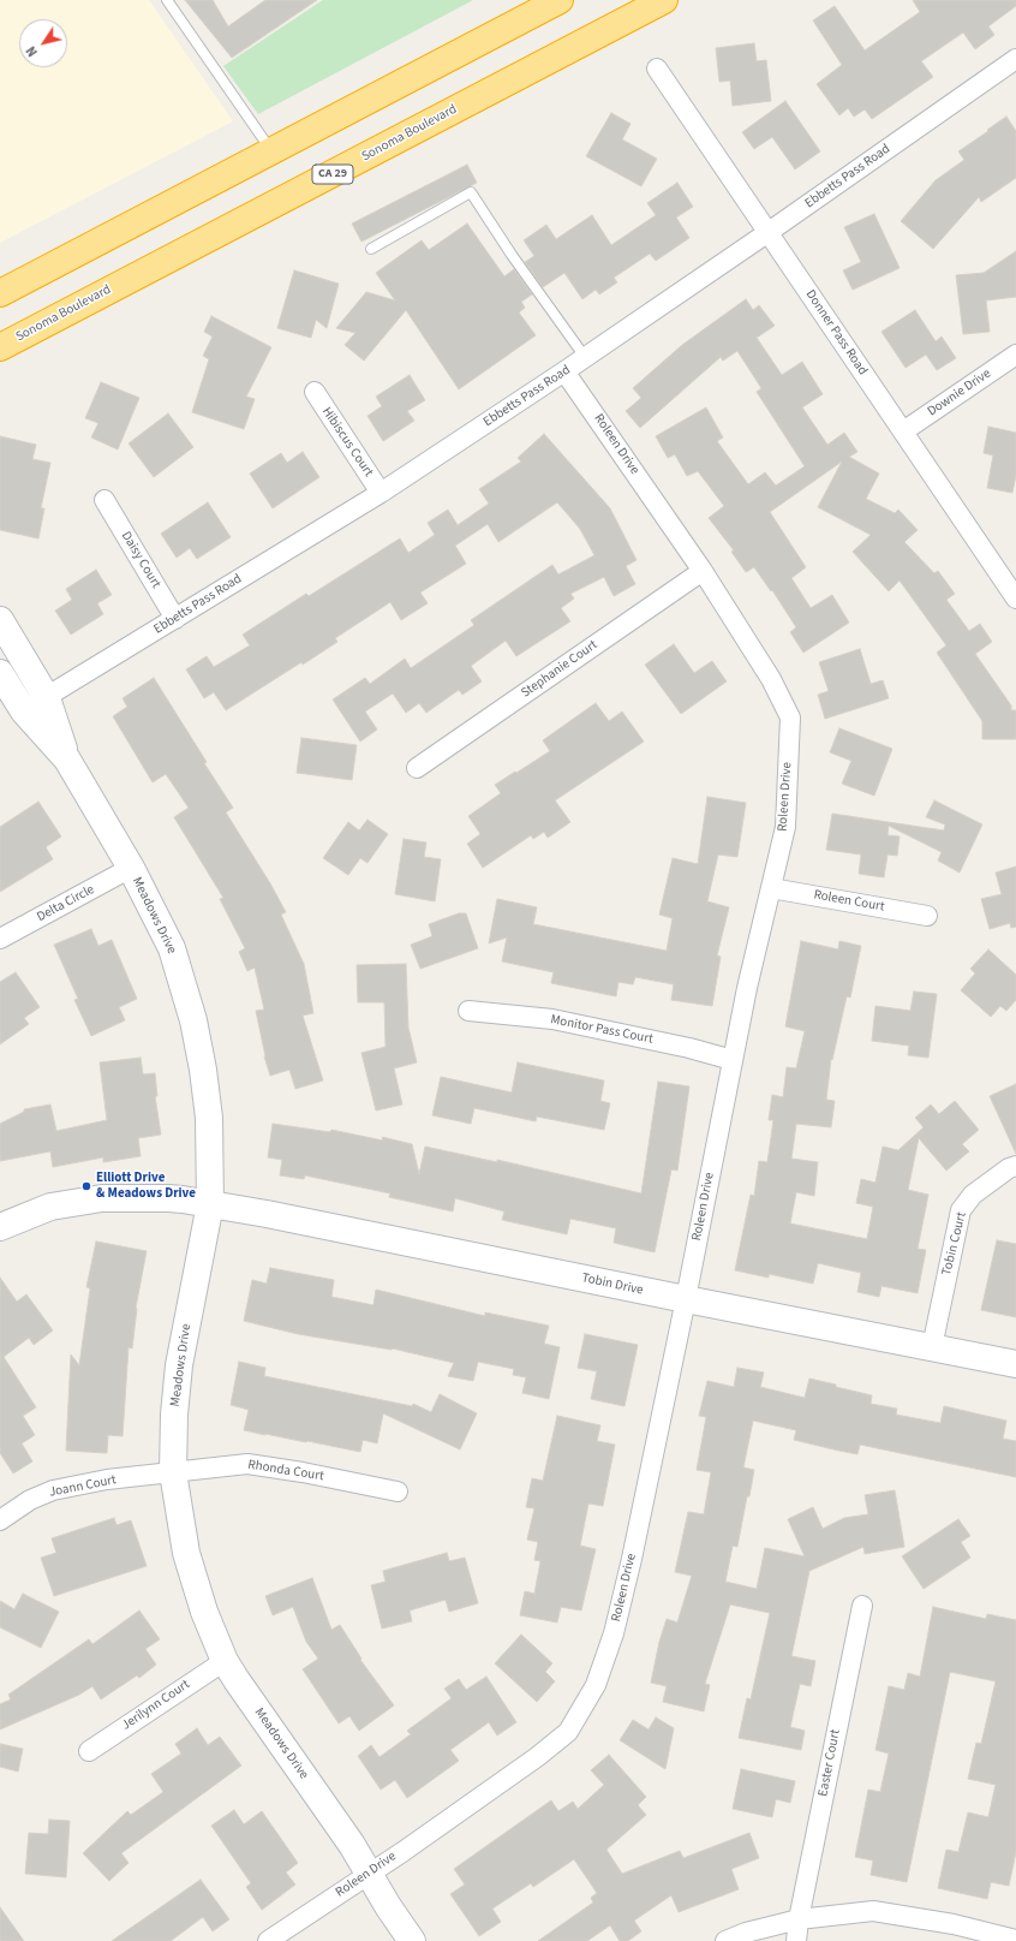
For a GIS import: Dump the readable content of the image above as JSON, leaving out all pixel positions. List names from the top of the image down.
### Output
{
  "streets": {
    "highway": ["Sonoma Boulevard", "CA 29"],
    "street": [
      "Ebbetts Pass Road",
      "Donner Pass Road",
      "Downie Drive",
      "Hibiscus Court",
      "Roleen Drive",
      "Daisy Court",
      "Stephanie Court",
      "Roleen Court",
      "Delta Circle",
      "Meadows Drive",
      "Monitor Pass Court",
      "Tobin Court",
      "Tobin Drive",
      "Rhonda Court",
      "Joann Court",
      "Jerilynn Court",
      "Easter Court"
    ]
  },
  "crossings": [
    ["Ebbetts Pass Road", "Donner Pass Road"],
    ["Ebbetts Pass Road", "Hibiscus Court"],
    ["Ebbetts Pass Road", "Roleen Drive"],
    ["Ebbetts Pass Road", "Daisy Court"],
    ["Ebbetts Pass Road", "Meadows Drive"],
    ["Donner Pass Road", "Downie Drive"],
    ["Roleen Drive", "Stephanie Court"],
    ["Roleen Drive", "Roleen Court"],
    ["Roleen Drive", "Meadows Drive"],
    ["Roleen Drive", "Monitor Pass Court"],
    ["Roleen Drive", "Tobin Drive"],
    ["Delta Circle", "Meadows Drive"],
    ["Meadows Drive", "Tobin Drive"],
    ["Meadows Drive", "Rhonda Court"],
    ["Meadows Drive", "Joann Court"],
    ["Meadows Drive", "Jerilynn Court"],
    ["Tobin Court", "Tobin Drive"],
    ["Rhonda Court", "Joann Court"]
  ],
  "places": ["Elliott Drive & Meadows Drive"],
  "north": "bottom left"
}
